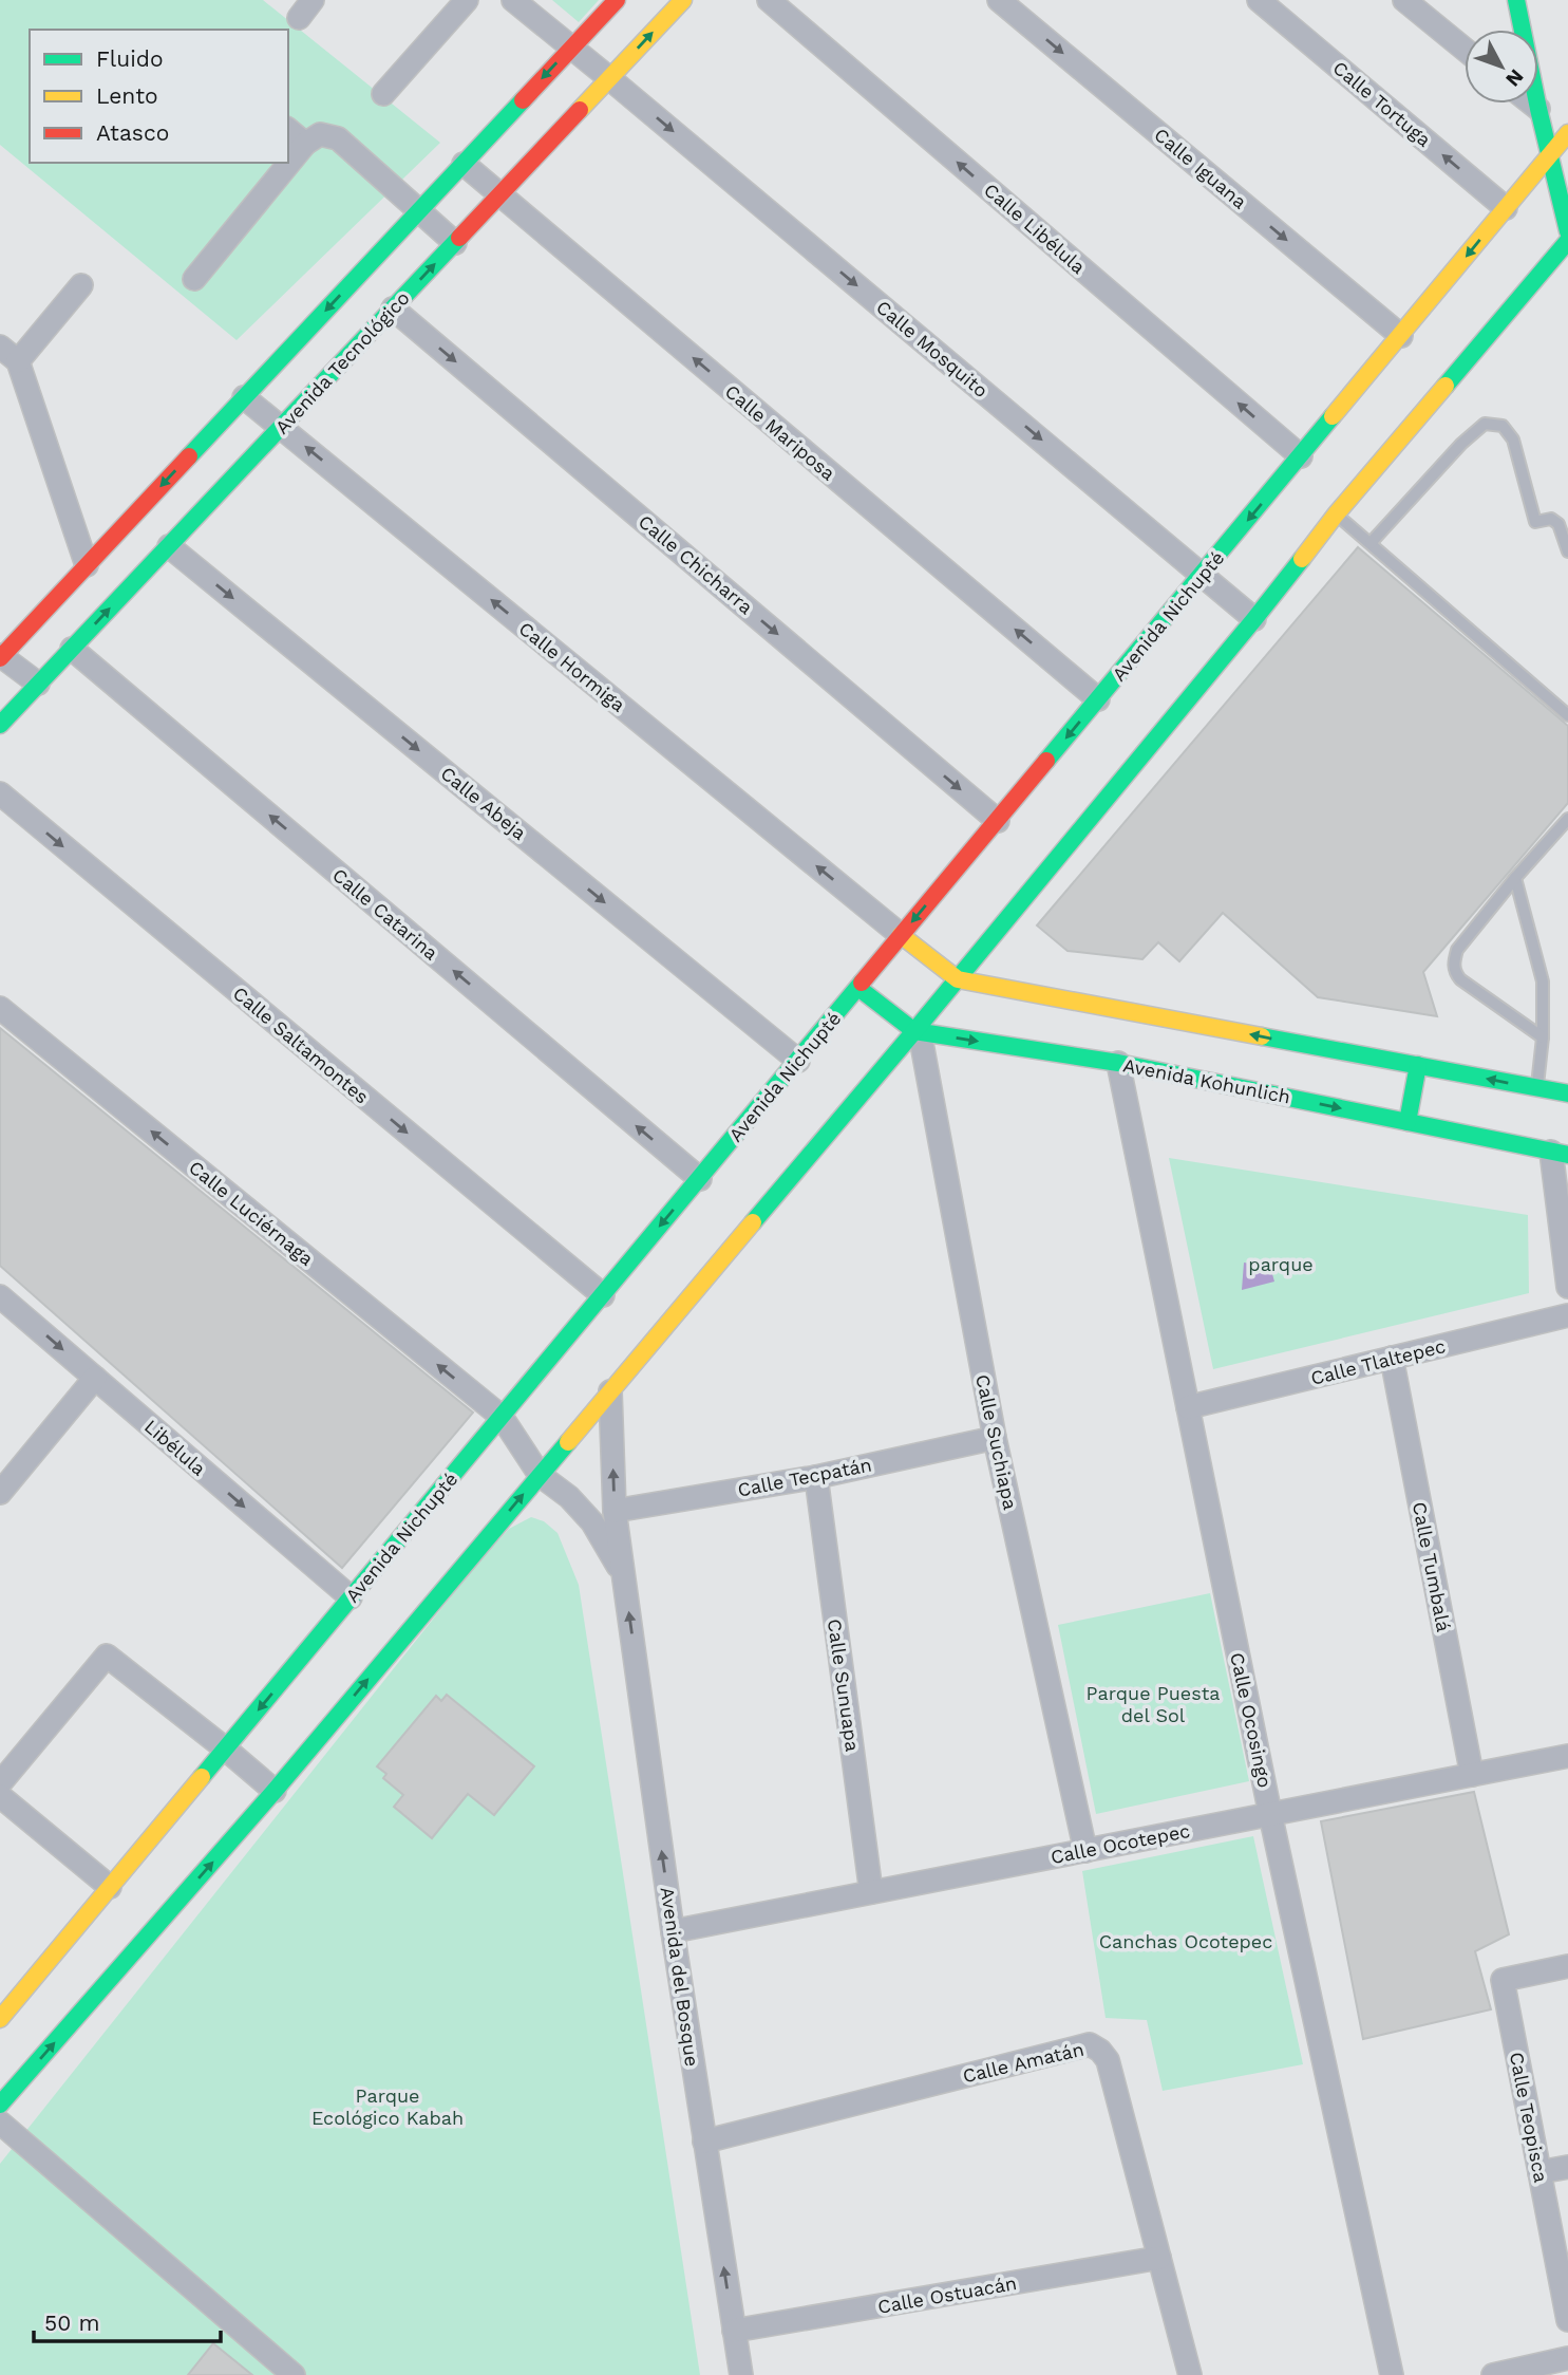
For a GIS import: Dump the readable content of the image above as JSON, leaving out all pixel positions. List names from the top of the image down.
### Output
{
  "streets": {
    "main road": ["Avenida Tecnológico", "Avenida Nichupté", "Avenida Kohunlich"],
    "street": [
      "Calle Tortuga",
      "Calle Iguana",
      "Calle Libélula",
      "Calle Mosquito",
      "Calle Mariposa",
      "Calle Chicharra",
      "Calle Hormiga",
      "Calle Abeja",
      "Calle Catarina",
      "Calle Saltamontes",
      "Calle Luciérnaga",
      "Calle Tlaltepec",
      "Calle Suchiapa",
      "Libélula",
      "Calle Tecpatán",
      "Calle Tumbalá",
      "Calle Sunuapa",
      "Calle Ocosingo",
      "Calle Ocotepec",
      "Avenida del Bosque",
      "Calle Amatán",
      "Calle Teopisca",
      "Calle Ostuacán"
    ]
  },
  "crossings": [
    ["Calle Tortuga", "Avenida Nichupté"],
    ["Calle Iguana", "Avenida Nichupté"],
    ["Calle Libélula", "Avenida Nichupté"],
    ["Calle Mosquito", "Avenida Tecnológico"],
    ["Calle Mosquito", "Avenida Nichupté"],
    ["Avenida Tecnológico", "Calle Mariposa"],
    ["Avenida Tecnológico", "Calle Chicharra"],
    ["Avenida Tecnológico", "Calle Hormiga"],
    ["Avenida Tecnológico", "Calle Abeja"],
    ["Avenida Tecnológico", "Calle Catarina"],
    ["Calle Mariposa", "Avenida Nichupté"],
    ["Calle Chicharra", "Avenida Nichupté"],
    ["Avenida Nichupté", "Calle Hormiga"],
    ["Avenida Nichupté", "Calle Abeja"],
    ["Avenida Nichupté", "Calle Catarina"],
    ["Avenida Nichupté", "Calle Saltamontes"],
    ["Avenida Nichupté", "Avenida Kohunlich"],
    ["Avenida Nichupté", "Calle Luciérnaga"],
    ["Avenida Nichupté", "Libélula"],
    ["Avenida Nichupté", "Avenida del Bosque"],
    ["Avenida Kohunlich", "Calle Suchiapa"],
    ["Avenida Kohunlich", "Calle Ocosingo"],
    ["Calle Luciérnaga", "Avenida del Bosque"],
    ["Calle Tlaltepec", "Calle Tumbalá"],
    ["Calle Tlaltepec", "Calle Ocosingo"],
    ["Calle Suchiapa", "Calle Tecpatán"],
    ["Calle Suchiapa", "Calle Ocotepec"],
    ["Calle Tecpatán", "Calle Sunuapa"],
    ["Calle Tecpatán", "Avenida del Bosque"],
    ["Calle Tumbalá", "Calle Ocotepec"],
    ["Calle Sunuapa", "Calle Ocotepec"],
    ["Calle Ocosingo", "Calle Ocotepec"],
    ["Calle Ocotepec", "Avenida del Bosque"],
    ["Avenida del Bosque", "Calle Amatán"],
    ["Avenida del Bosque", "Calle Ostuacán"],
    ["Calle Amatán", "Calle Ostuacán"]
  ],
  "one_way": [
    "Calle Tortuga",
    "Calle Iguana",
    "Calle Libélula",
    "Calle Mosquito",
    "Calle Mariposa",
    "Calle Chicharra",
    "Calle Hormiga",
    "Calle Abeja",
    "Calle Catarina",
    "Calle Saltamontes",
    "Calle Luciérnaga",
    "Libélula",
    "Avenida del Bosque"
  ],
  "parks": [
    "parque",
    "Parque Puesta del Sol",
    "Canchas Ocotepec",
    "Parque Ecológico Kabah"
  ],
  "legend": ["Fluido", "Lento", "Atasco"],
  "scale_bar": "50 m",
  "north": "bottom right"
}
